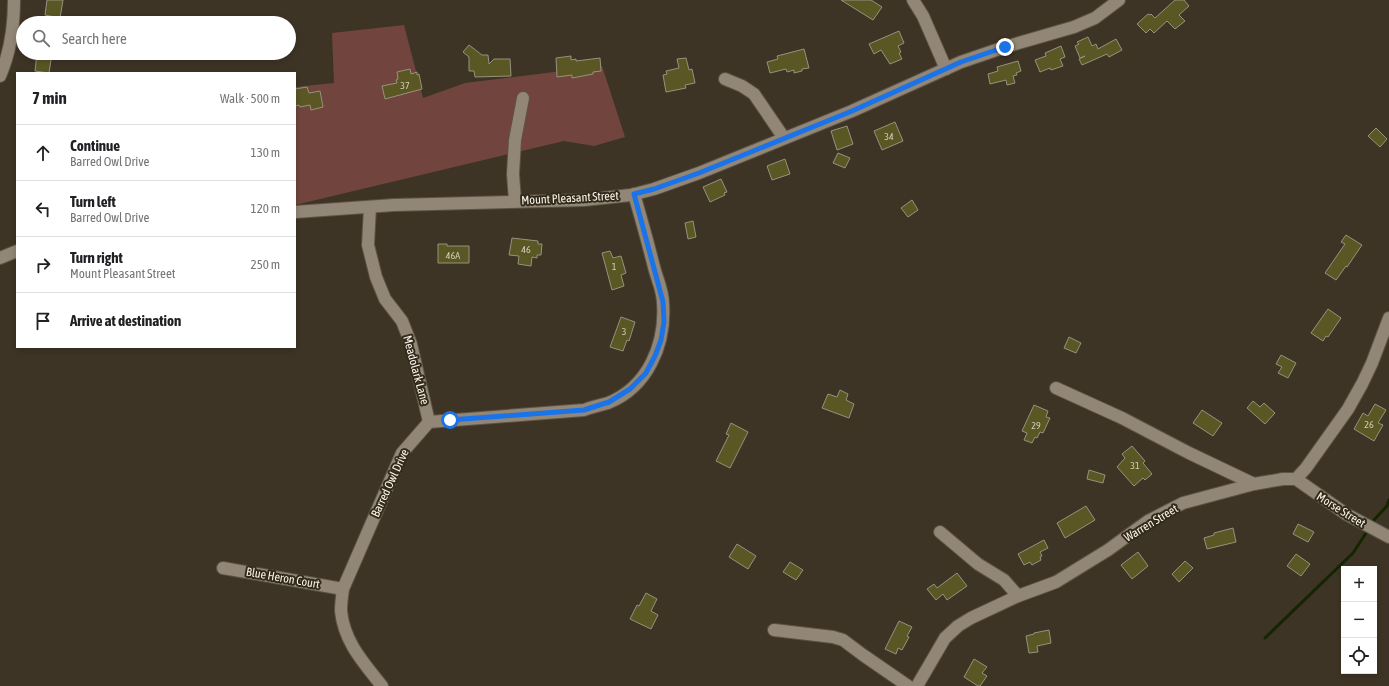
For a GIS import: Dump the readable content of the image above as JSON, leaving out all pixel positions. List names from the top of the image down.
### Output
{
  "streets": {
    "street": [
      "Mount Pleasant Street",
      "Meadolark Lane",
      "Barred Owl Drive",
      "Morse Street",
      "Warren Street",
      "Blue Heron Court"
    ]
  },
  "crossings": [
    ["Mount Pleasant Street", "Meadolark Lane"],
    ["Meadolark Lane", "Barred Owl Drive"],
    ["Barred Owl Drive", "Blue Heron Court"],
    ["Morse Street", "Warren Street"]
  ],
  "house_numbers": [
    "37",
    "34",
    "46",
    "46A",
    "1",
    "3",
    "26",
    "29",
    "31"
  ],
  "page": {
    "search": "Search here",
    "heading": ["7 min", "Walk · 500 m"],
    "list": [
      ["Continue", "Barred Owl Drive", "130 m"],
      ["Turn left", "Barred Owl Drive", "120 m"],
      ["Turn right", "Mount Pleasant Street", "250 m"],
      "Arrive at destination"
    ],
    "map_buttons": ["+", "−"]
  }
}
